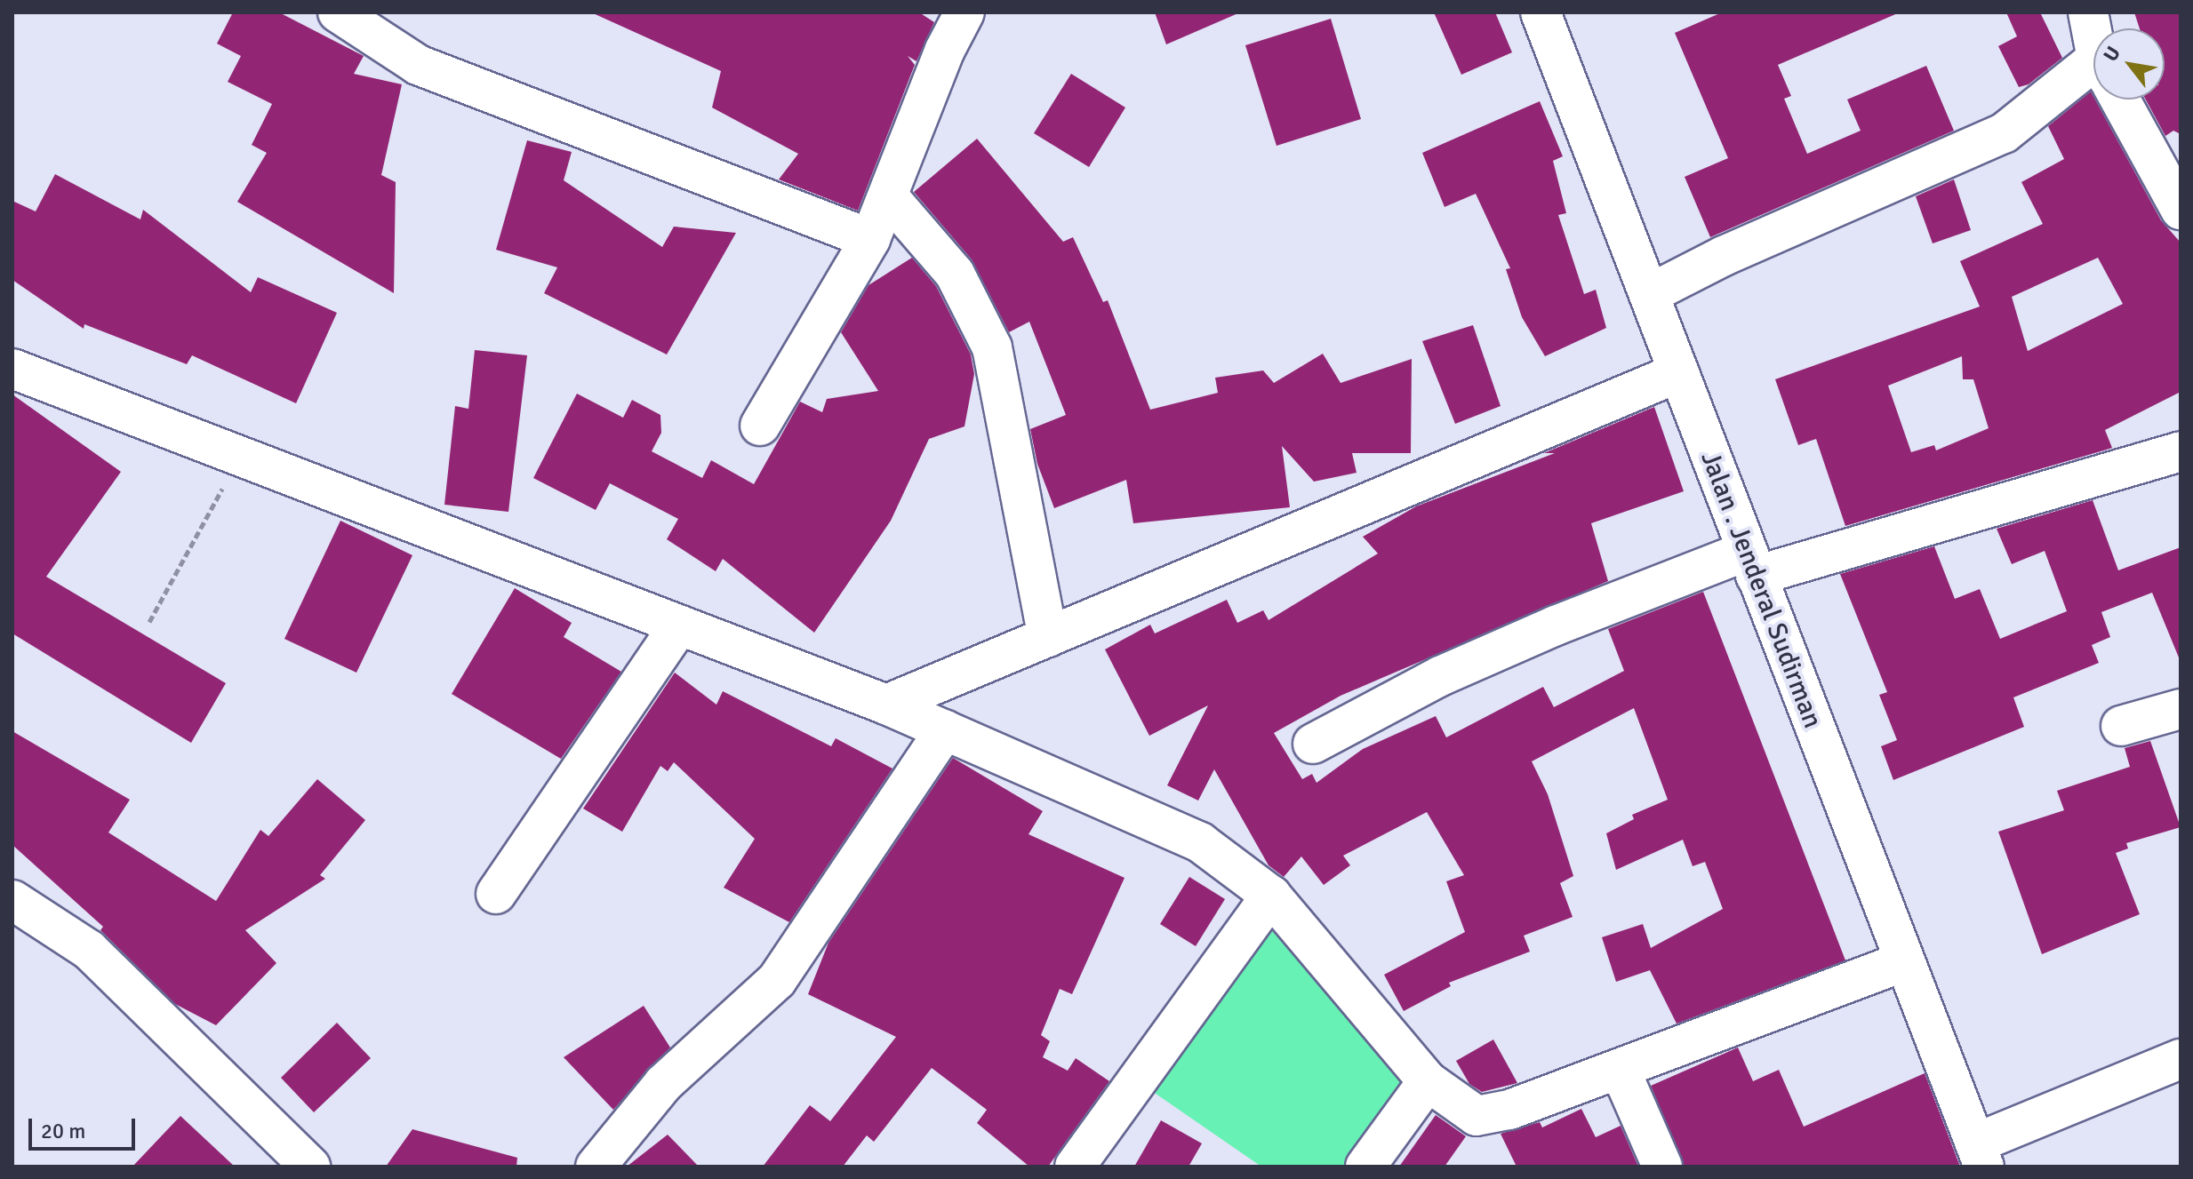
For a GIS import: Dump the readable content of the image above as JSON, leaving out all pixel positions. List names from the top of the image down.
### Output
{
  "streets": {
    "street": ["Jalan . Jenderal Sudirman"]
  },
  "scale_bar": "20 m",
  "north": "top left"
}
